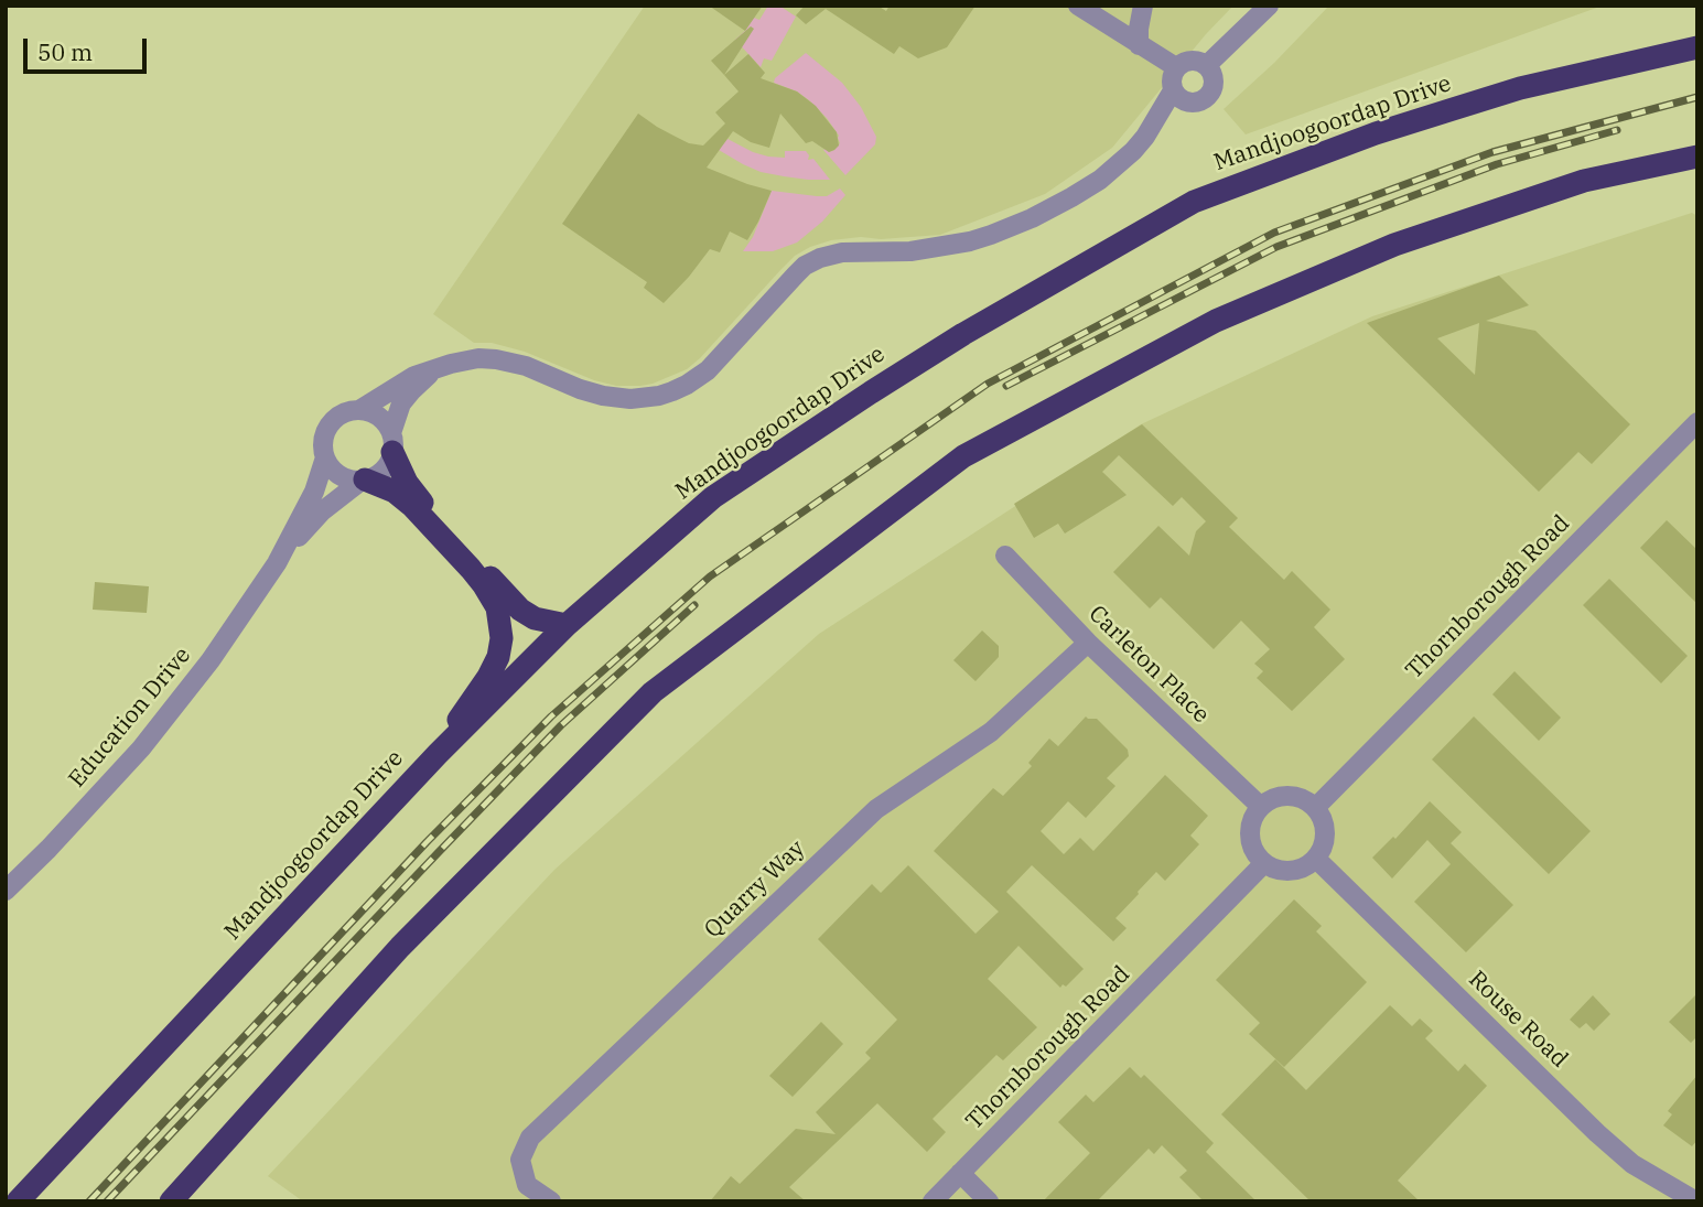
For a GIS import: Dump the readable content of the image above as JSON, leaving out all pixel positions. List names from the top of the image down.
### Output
{
  "streets": {
    "highway": ["Mandjoogoordap Drive"],
    "street": [
      "Thornborough Road",
      "Carleton Place",
      "Education Drive",
      "Quarry Way",
      "Rouse Road"
    ]
  },
  "crossings": [
    ["Thornborough Road", "Carleton Place"],
    ["Thornborough Road", "Rouse Road"],
    ["Carleton Place", "Quarry Way"],
    ["Carleton Place", "Rouse Road"]
  ],
  "scale_bar": "50 m"
}
